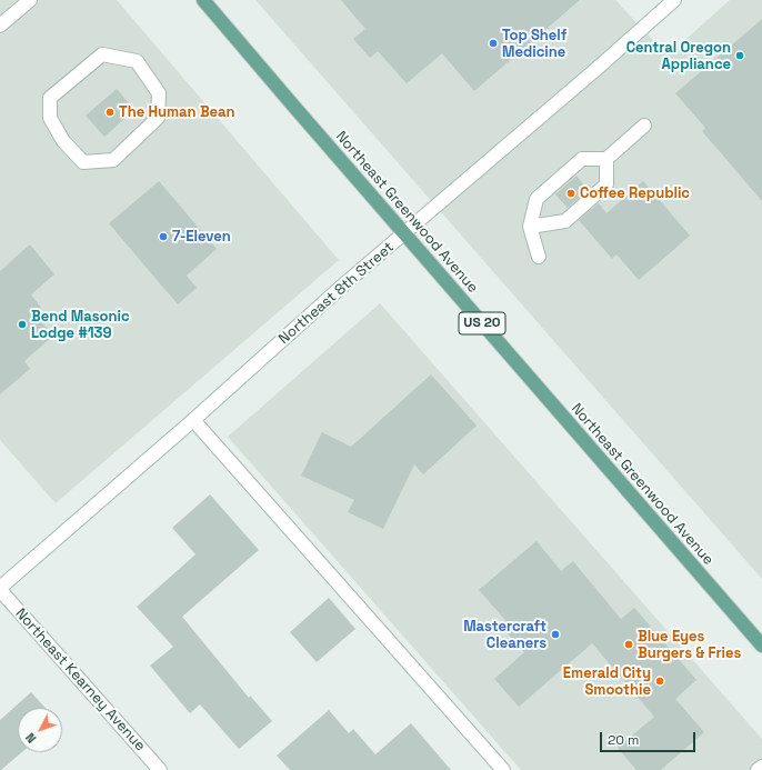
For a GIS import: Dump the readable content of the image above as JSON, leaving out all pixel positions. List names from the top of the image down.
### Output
{
  "streets": {
    "main road": ["Northeast Greenwood Avenue", "US 20"],
    "street": ["Northeast 8th Street", "Northeast Kearney Avenue"]
  },
  "crossings": [
    ["Northeast Greenwood Avenue", "Northeast 8th Street"],
    ["Northeast 8th Street", "Northeast Kearney Avenue"]
  ],
  "places": [
    "Top Shelf Medicine",
    "Central Oregon Appliance",
    "The Human Bean",
    "Coffee Republic",
    "7-Eleven",
    "Bend Masonic Lodge #139",
    "Mastercraft Cleaners",
    "Blue Eyes Burgers & Fries",
    "Emerald City Smoothie"
  ],
  "scale_bar": "20 m",
  "north": "bottom left"
}
